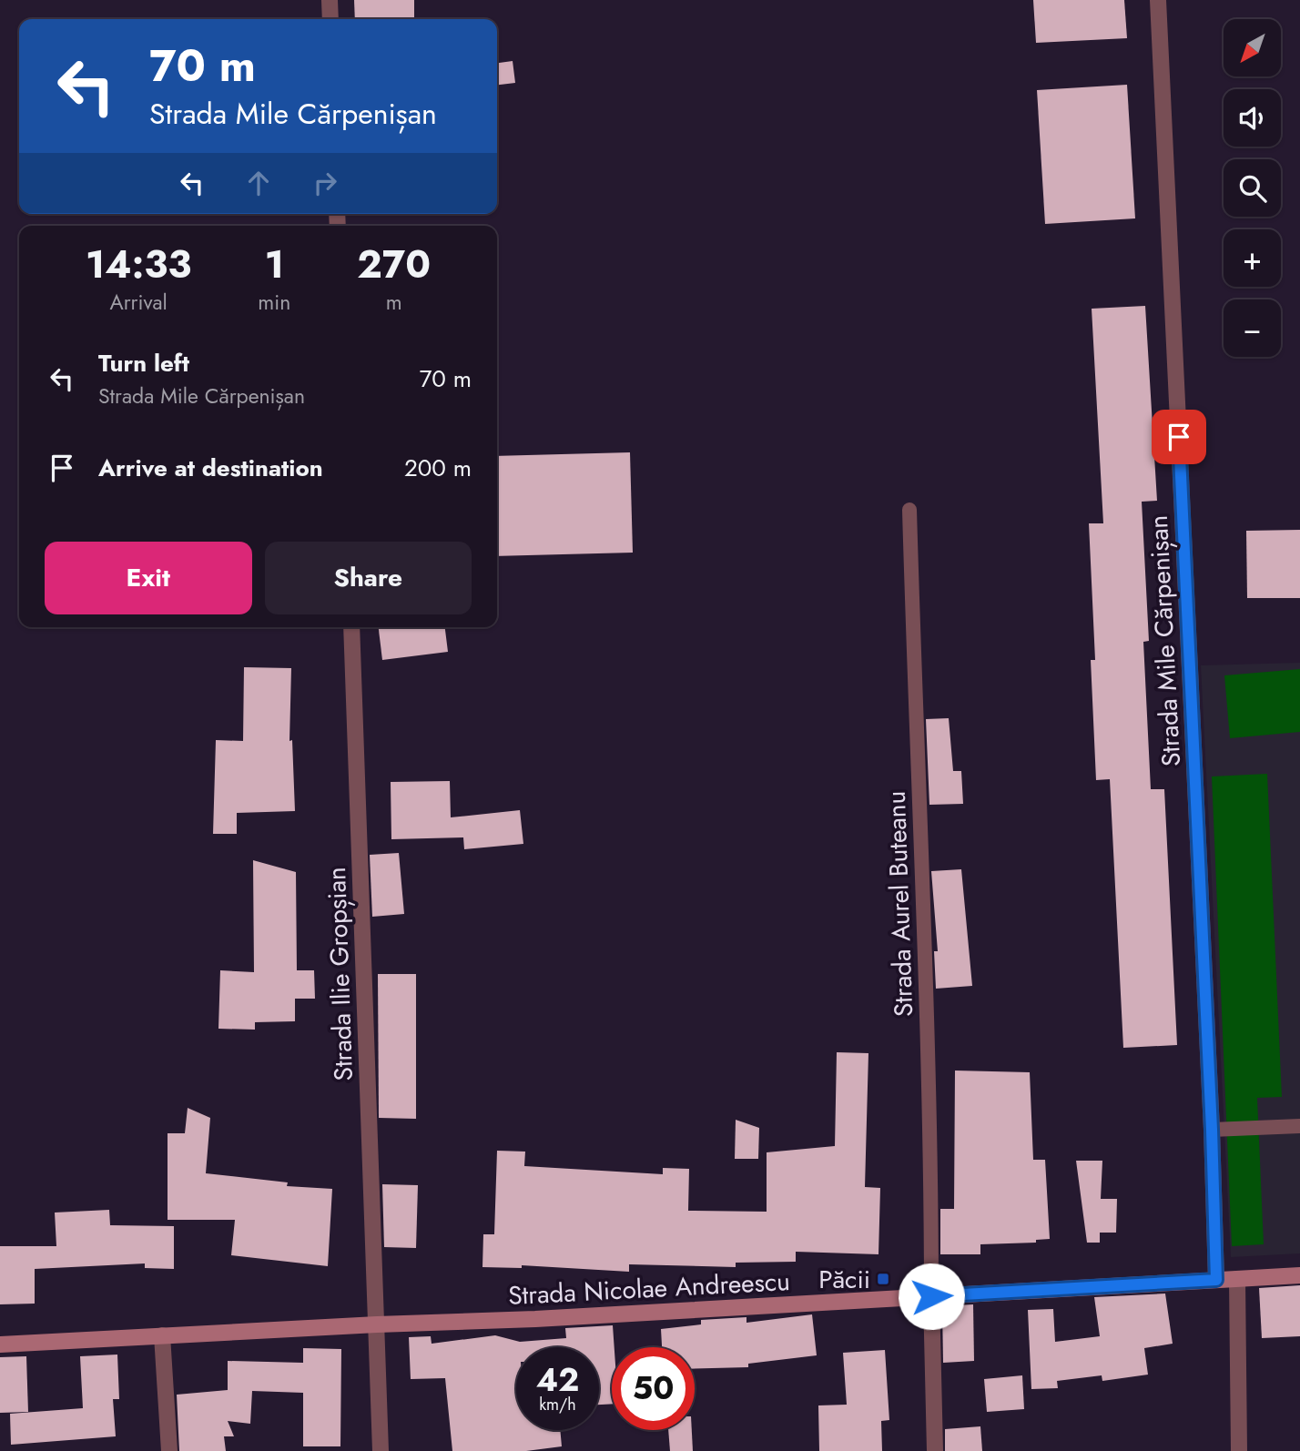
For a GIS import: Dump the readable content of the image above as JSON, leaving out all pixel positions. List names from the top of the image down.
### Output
{
  "streets": {
    "main road": ["Strada Nicolae Andreescu"],
    "street": ["Strada Mile Cărpenișan", "Strada Ilie Gropșian"],
    "lane": ["Strada Aurel Buteanu"]
  },
  "crossings": [
    ["Strada Mile Cărpenișan", "Strada Nicolae Andreescu"],
    ["Strada Aurel Buteanu", "Strada Nicolae Andreescu"],
    ["Strada Ilie Gropșian", "Strada Nicolae Andreescu"]
  ],
  "places": {
    "transit": ["Păcii"]
  },
  "north": "bottom left",
  "page": {
    "map_buttons": ["+", "−"],
    "turn": ["70 m", "Strada Mile Cărpenișan"],
    "eta": [
      "14:33",
      "Arrival",
      "1",
      "min",
      "270",
      "m"
    ],
    "list": [
      {
        "name": "Turn left",
        "note": "Strada Mile Cărpenișan",
        "value": "70 m"
      },
      {
        "name": "Arrive at destination",
        "value": "200 m"
      }
    ],
    "buttons": ["Exit", "Share"],
    "speed": "42 km/h",
    "limit": "50"
  }
}
